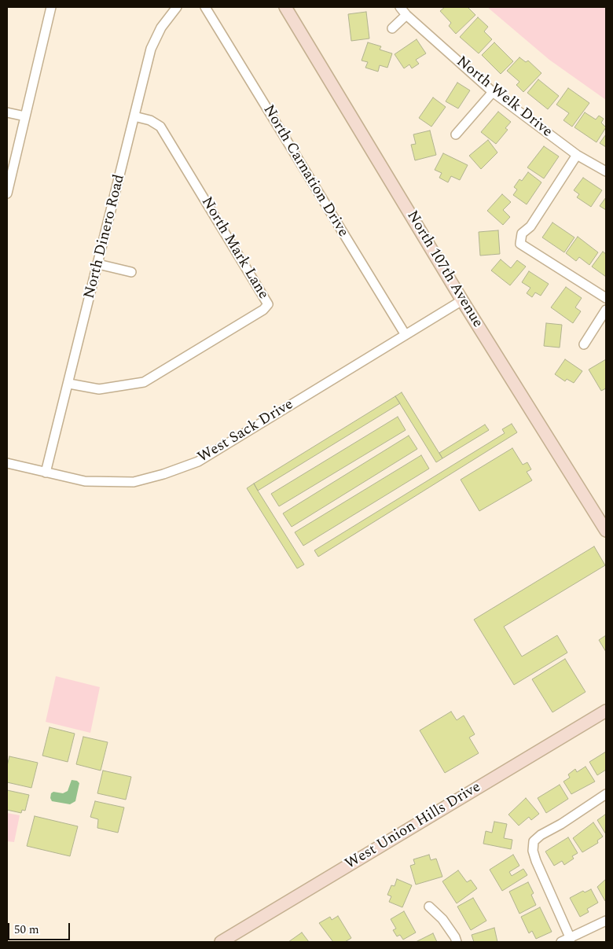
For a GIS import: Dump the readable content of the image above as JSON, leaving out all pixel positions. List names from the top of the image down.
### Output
{
  "streets": {
    "main road": ["North 107th Avenue", "West Union Hills Drive"],
    "street": [
      "North Welk Drive",
      "North Carnation Drive",
      "North Dinero Road",
      "North Mark Lane",
      "West Sack Drive"
    ]
  },
  "crossings": [
    ["North Carnation Drive", "West Sack Drive"],
    ["North Dinero Road", "North Mark Lane"],
    ["North Dinero Road", "West Sack Drive"],
    ["North 107th Avenue", "West Sack Drive"]
  ],
  "scale_bar": "50 m"
}
